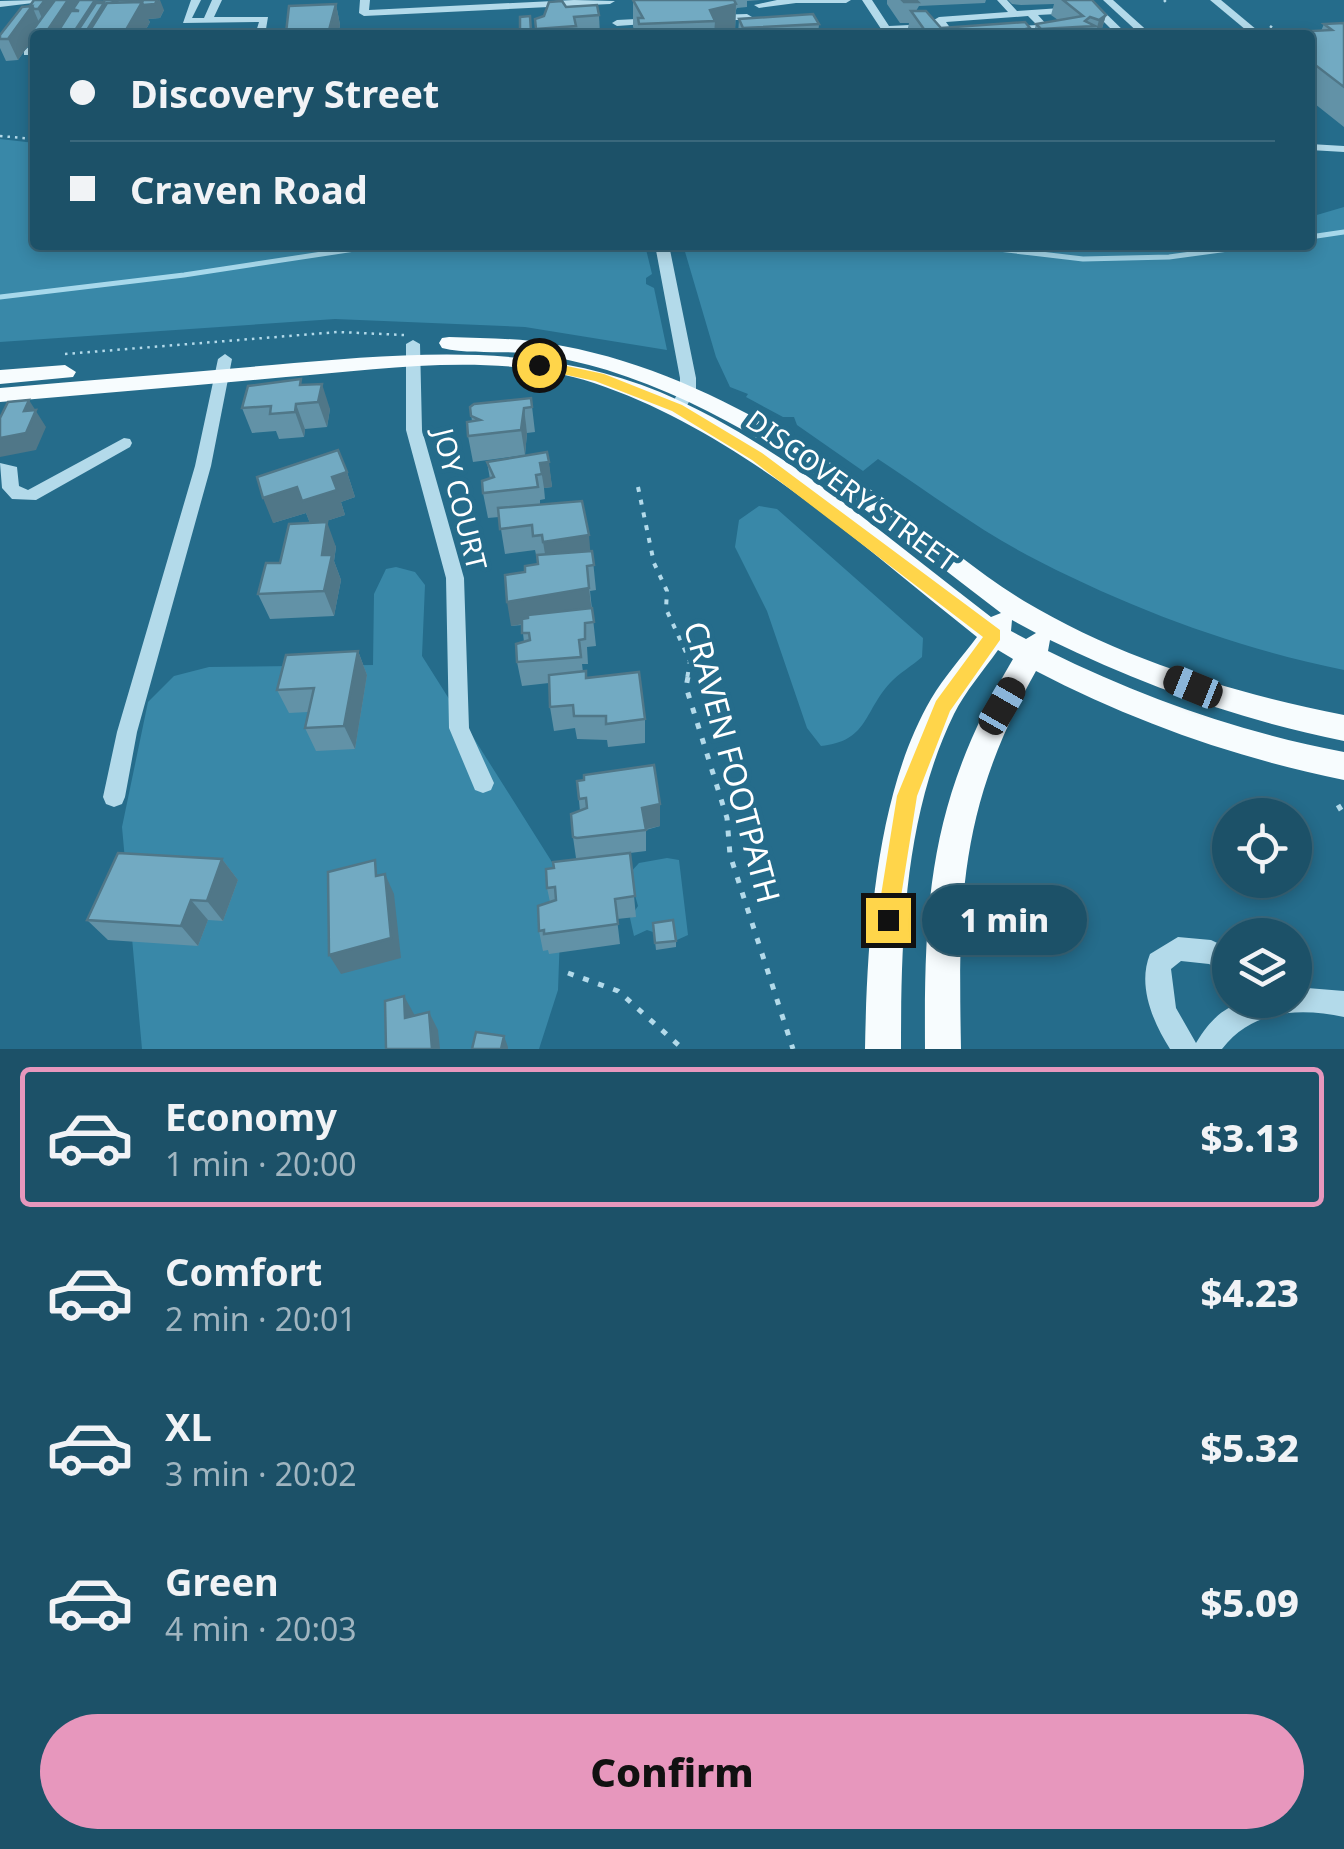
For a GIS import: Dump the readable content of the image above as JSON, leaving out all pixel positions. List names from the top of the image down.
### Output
{
  "streets": {
    "main road": ["DISCOVERY STREET"],
    "street": ["JOY COURT"],
    "path": ["CRAVEN FOOTPATH"]
  },
  "crossings": [
    ["DISCOVERY STREET", "JOY COURT"]
  ],
  "page": {
    "banner": ["Discovery Street", "Craven Road"],
    "bubble": "1 min",
    "list": [
      {
        "name": "Economy",
        "note": "1 min · 20:00",
        "value": "$3.13"
      },
      {
        "name": "Comfort",
        "note": "2 min · 20:01",
        "value": "$4.23"
      },
      {
        "name": "XL",
        "note": "3 min · 20:02",
        "value": "$5.32"
      },
      {
        "name": "Green",
        "note": "4 min · 20:03",
        "value": "$5.09"
      }
    ],
    "buttons": "Confirm"
  }
}
